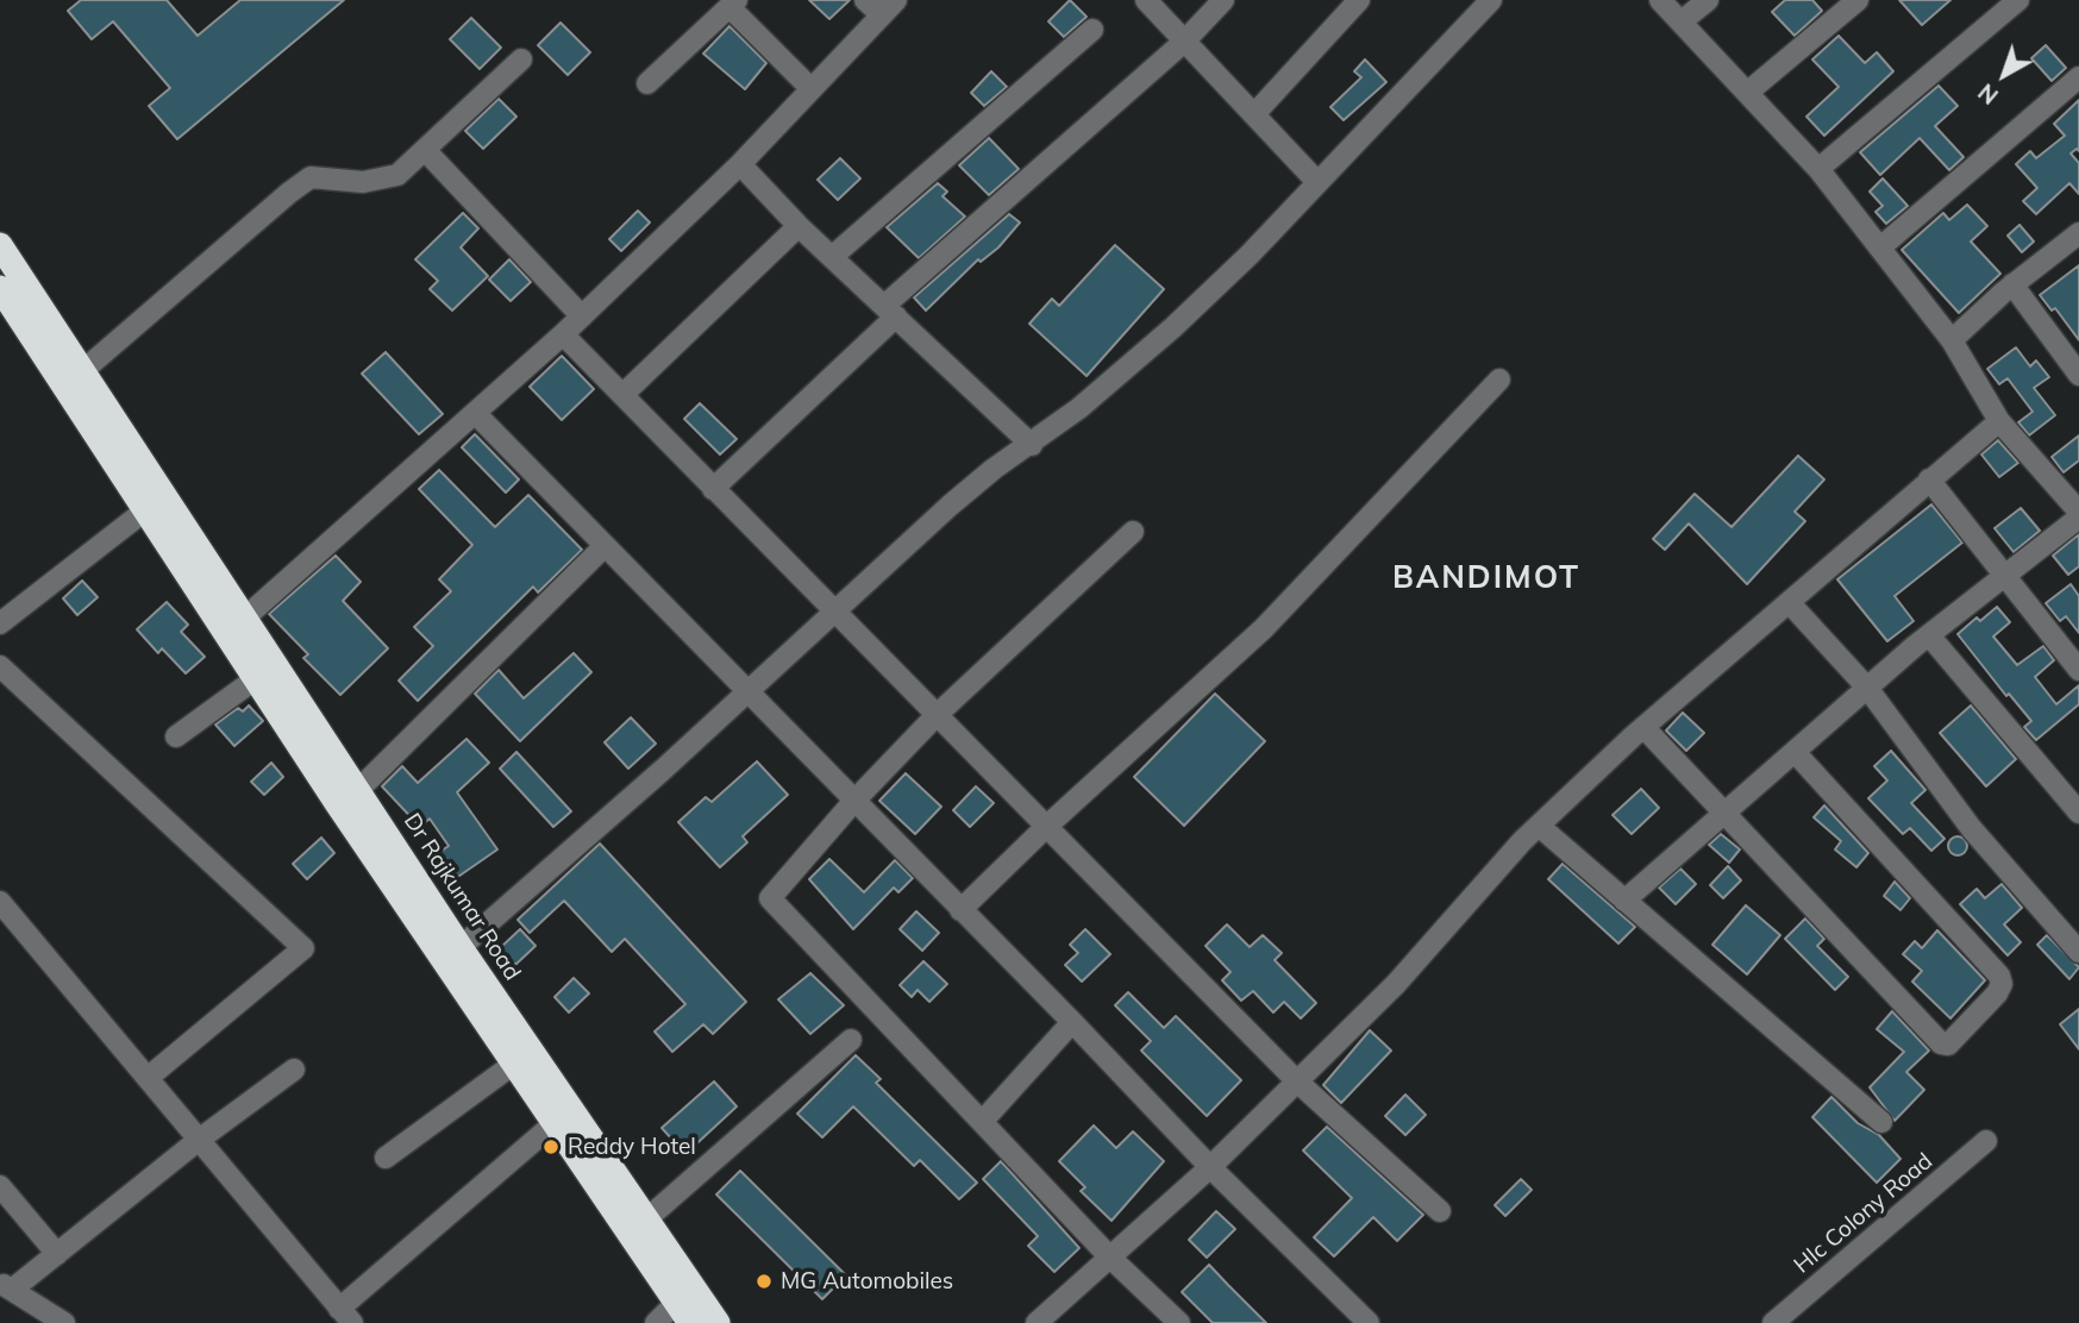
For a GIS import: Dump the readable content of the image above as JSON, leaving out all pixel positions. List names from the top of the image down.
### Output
{
  "streets": {
    "highway": ["Dr Rajkumar Road"],
    "street": ["Hlc Colony Road"]
  },
  "districts": ["BANDIMOT"],
  "places": ["Reddy Hotel", "MG Automobiles"],
  "north": "bottom left"
}
